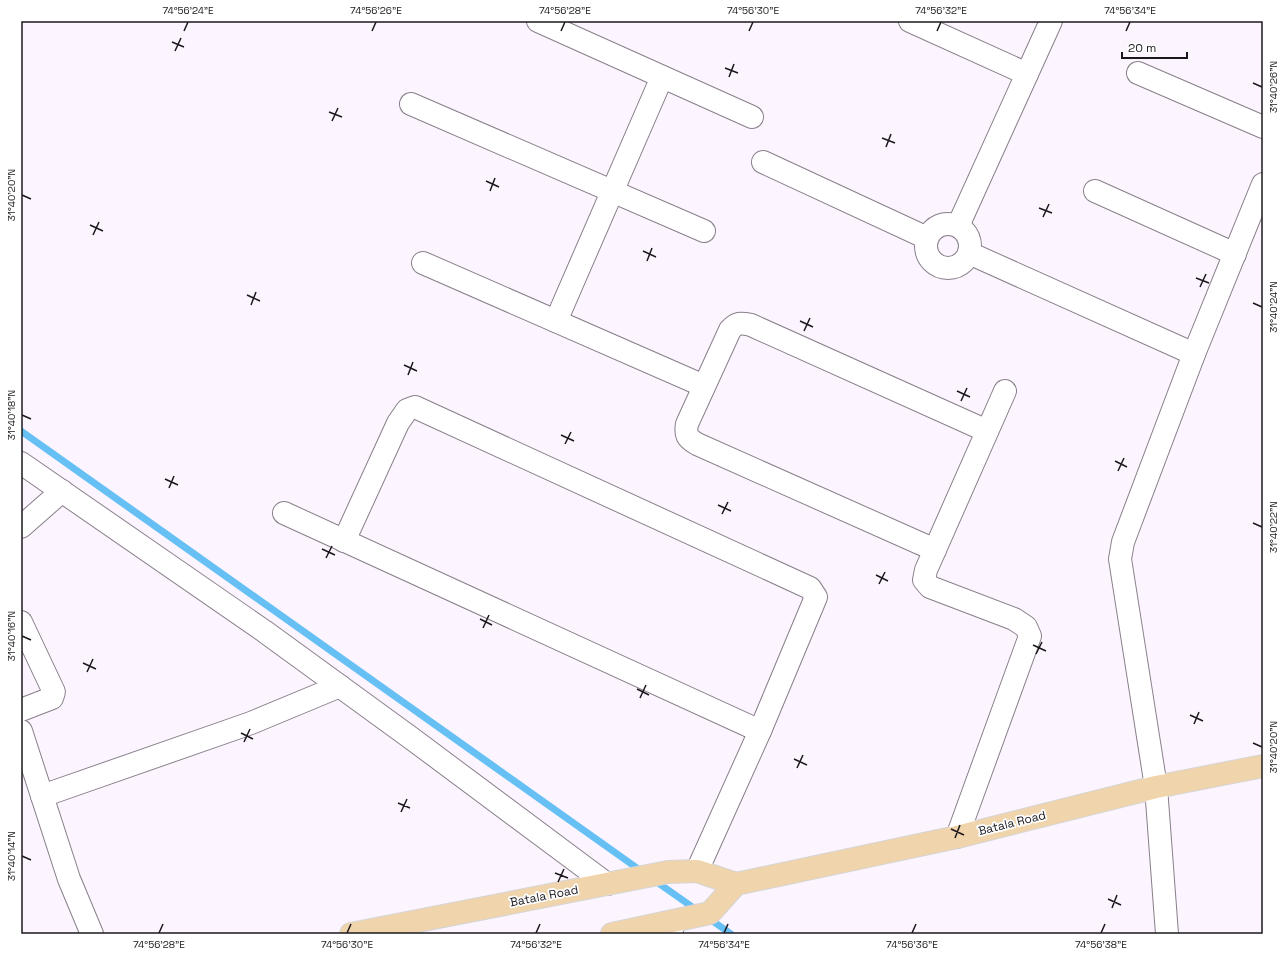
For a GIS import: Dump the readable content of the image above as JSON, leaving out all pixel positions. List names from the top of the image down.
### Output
{
  "streets": {
    "main road": ["Batala Road"]
  },
  "scale_bar": "20 m",
  "coordinates": [
    "74°56'24\"E",
    "74°56'26\"E",
    "74°56'28\"E",
    "74°56'30\"E",
    "74°56'32\"E",
    "74°56'34\"E",
    "31°40'26\"N",
    "31°40'20\"N",
    "31°40'24\"N",
    "31°40'18\"N",
    "31°40'22\"N",
    "31°40'16\"N",
    "31°40'14\"N",
    "74°56'36\"E",
    "74°56'38\"E"
  ]
}
